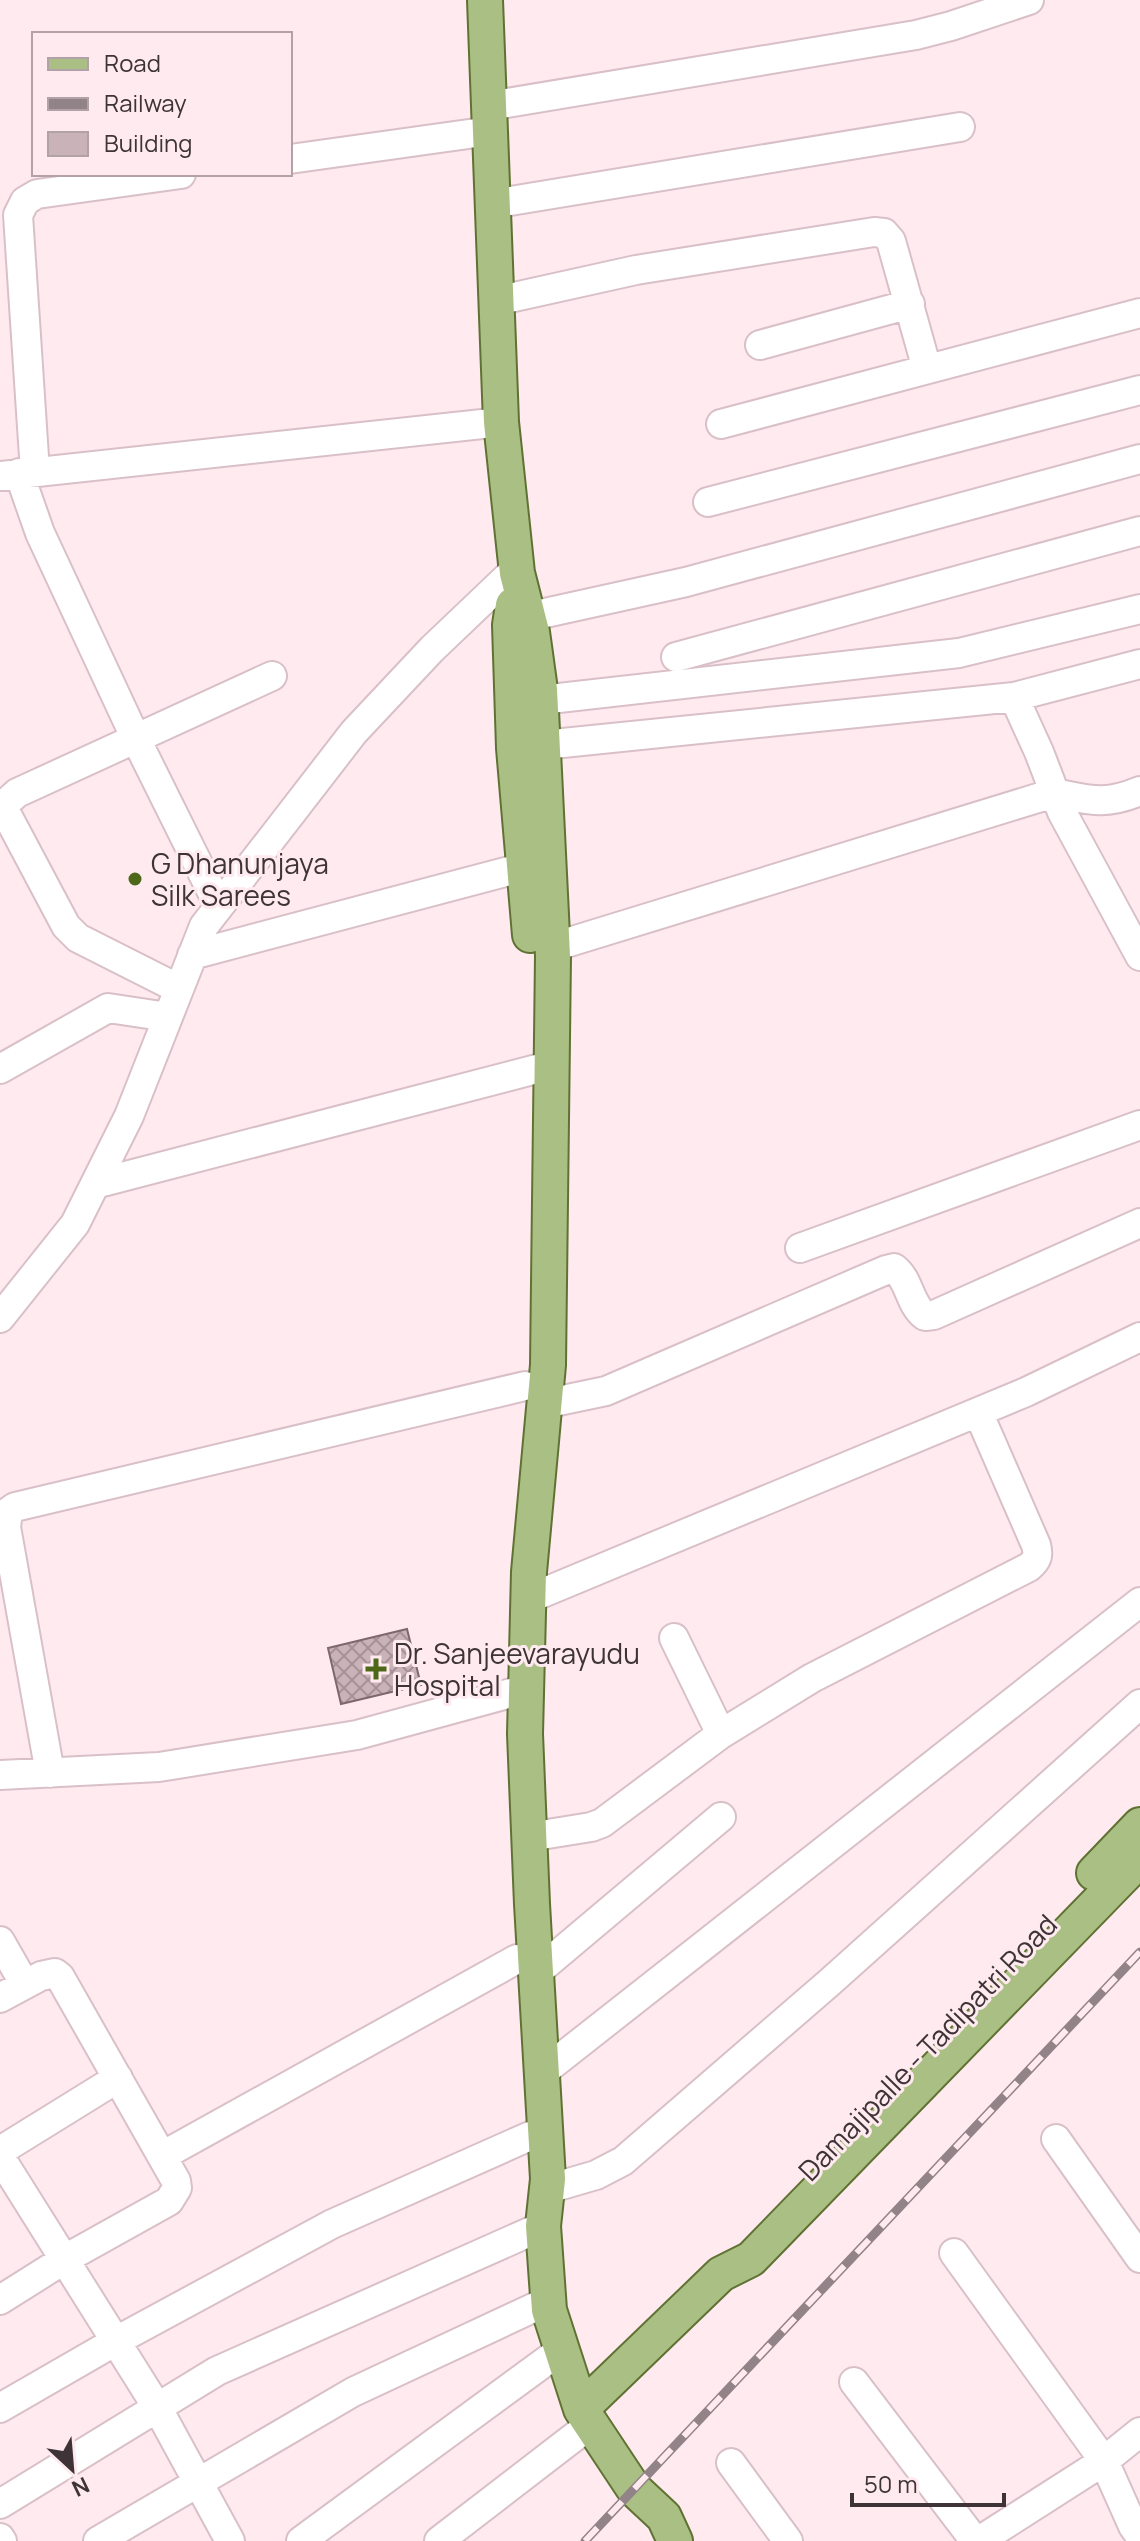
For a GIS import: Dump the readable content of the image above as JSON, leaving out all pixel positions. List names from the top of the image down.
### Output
{
  "streets": {
    "main road": ["Damajipalle - Tadipatri Road"]
  },
  "places": {
    "other": ["G Dhanunjaya Silk Sarees"],
    "health": ["Dr. Sanjeevarayudu Hospital"]
  },
  "legend": ["Road", "Railway", "Building"],
  "scale_bar": "50 m",
  "north": "bottom right"
}
